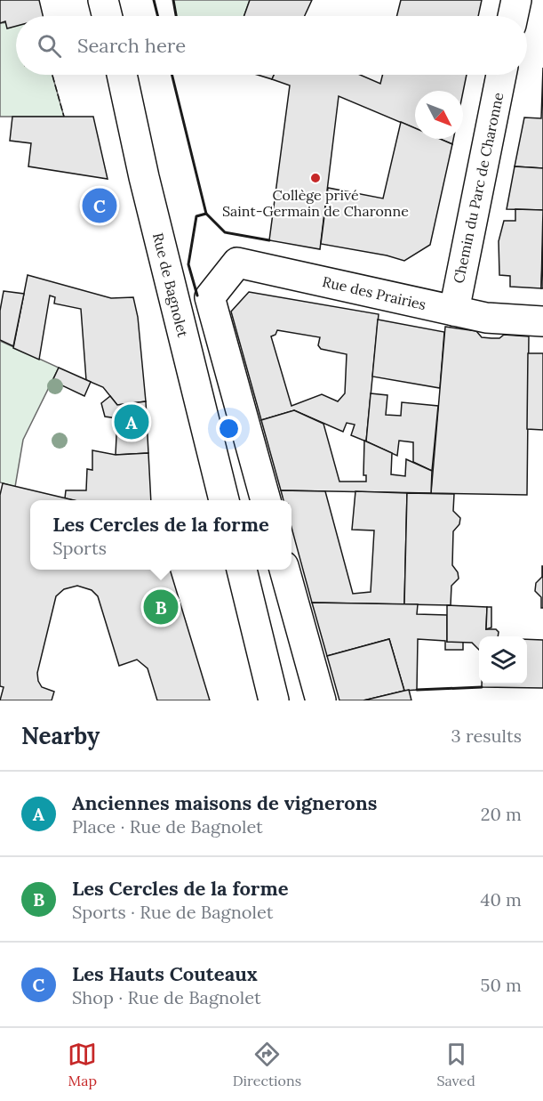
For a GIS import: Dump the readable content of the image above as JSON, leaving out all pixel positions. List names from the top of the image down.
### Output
{
  "streets": {
    "street": ["Chemin du Parc de Charonne", "Rue de Bagnolet", "Rue des Prairies"]
  },
  "crossings": [
    ["Chemin du Parc de Charonne", "Rue des Prairies"]
  ],
  "places": ["Collège privé Saint-Germain de Charonne"],
  "north": "bottom right",
  "page": {
    "search": "Search here",
    "pins": ["C", "A", "B"],
    "popup": ["Les Cercles de la forme", "Sports"],
    "heading": ["Nearby", "3 results"],
    "list": [
      {
        "mark": "A",
        "name": "Anciennes maisons de vignerons",
        "note": "Place · Rue de Bagnolet",
        "value": "20 m"
      },
      {
        "mark": "B",
        "name": "Les Cercles de la forme",
        "note": "Sports · Rue de Bagnolet",
        "value": "40 m"
      },
      {
        "mark": "C",
        "name": "Les Hauts Couteaux",
        "note": "Shop · Rue de Bagnolet",
        "value": "50 m"
      }
    ],
    "nav": ["Map", "Directions", "Saved"]
  }
}
